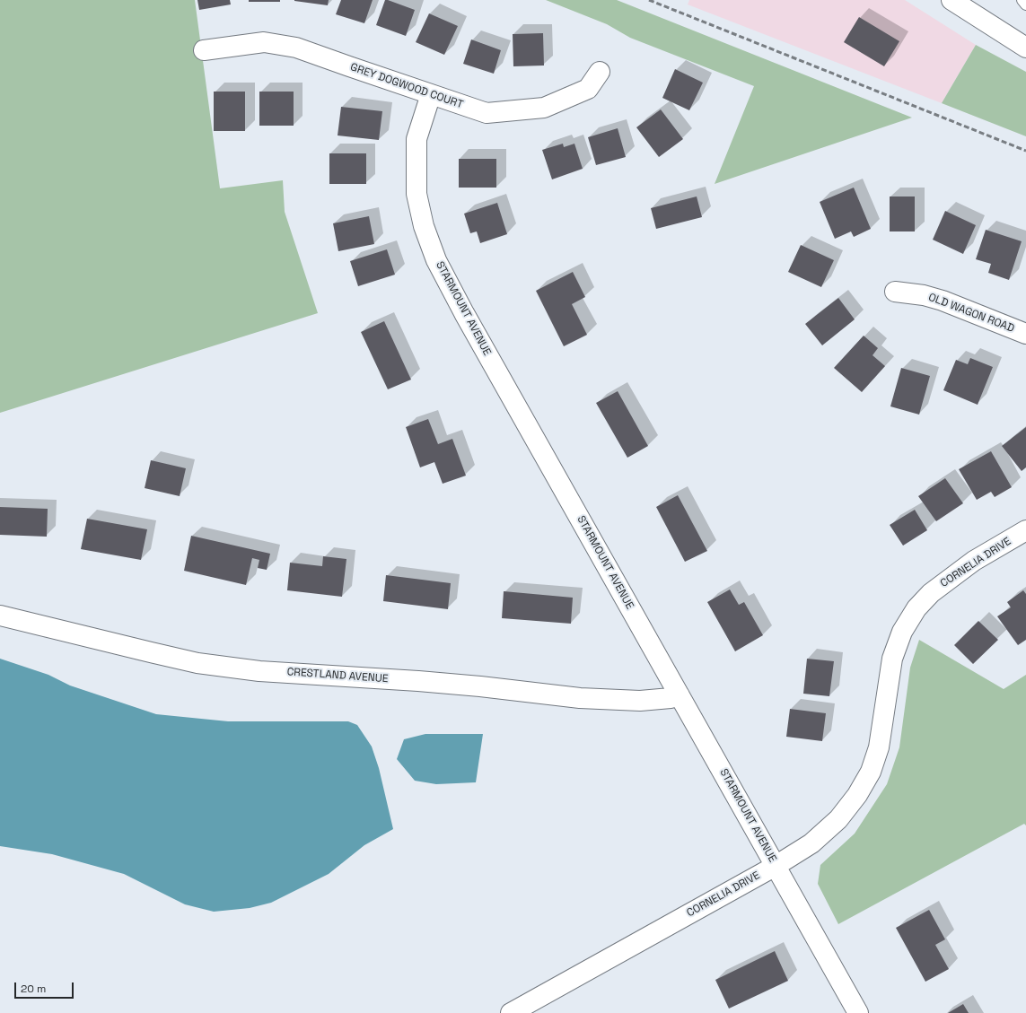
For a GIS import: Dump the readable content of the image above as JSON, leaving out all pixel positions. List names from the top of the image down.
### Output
{
  "streets": {
    "street": [
      "GREY DOGWOOD COURT",
      "STARMOUNT AVENUE",
      "OLD WAGON ROAD",
      "CORNELIA DRIVE",
      "CRESTLAND AVENUE"
    ]
  },
  "crossings": [
    ["GREY DOGWOOD COURT", "STARMOUNT AVENUE"],
    ["STARMOUNT AVENUE", "CORNELIA DRIVE"],
    ["STARMOUNT AVENUE", "CRESTLAND AVENUE"]
  ],
  "scale_bar": "20 m"
}
